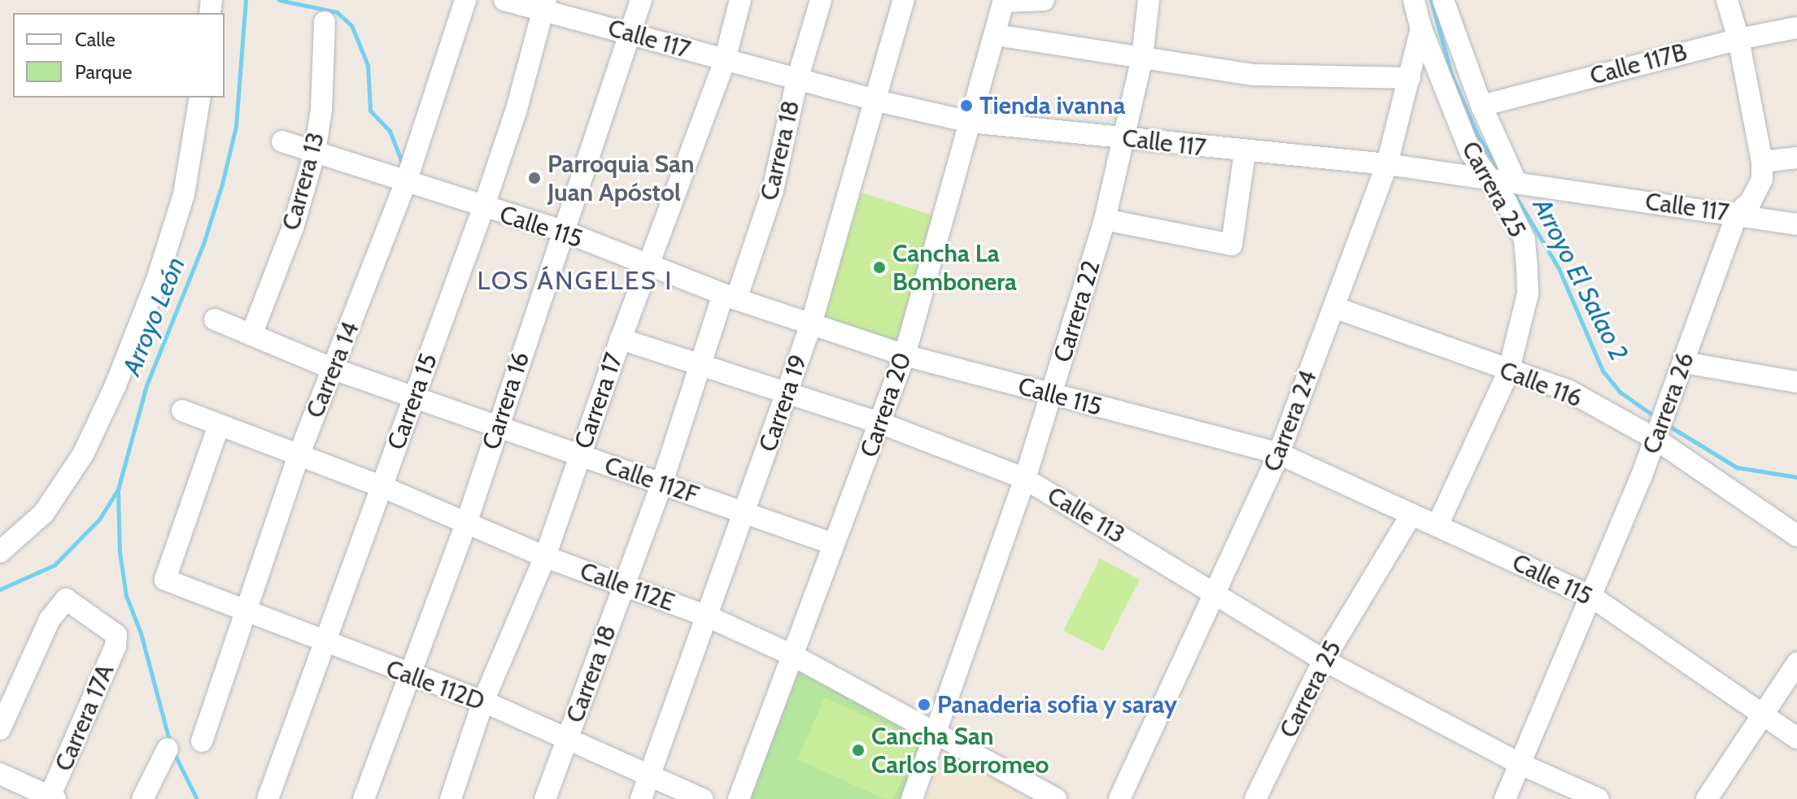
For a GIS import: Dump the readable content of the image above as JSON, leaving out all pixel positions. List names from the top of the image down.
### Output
{
  "streets": {
    "street": [
      "Calle 117",
      "Calle 117B",
      "Carrera 18",
      "Carrera 13",
      "Carrera 25",
      "Calle 115",
      "Carrera 22",
      "Carrera 14",
      "Calle 116",
      "Carrera 16",
      "Carrera 17",
      "Carrera 15",
      "Carrera 19",
      "Carrera 26",
      "Carrera 20",
      "Carrera 24",
      "Calle 112F",
      "Calle 113",
      "Calle 112E",
      "Calle 112D",
      "Carrera 17A"
    ]
  },
  "crossings": [
    ["Calle 117", "Carrera 18"],
    ["Calle 117", "Carrera 25"],
    ["Calle 117", "Carrera 22"],
    ["Calle 117", "Carrera 16"],
    ["Calle 117", "Carrera 17"],
    ["Calle 117", "Carrera 15"],
    ["Calle 117", "Carrera 19"],
    ["Calle 117", "Carrera 26"],
    ["Calle 117", "Carrera 20"],
    ["Calle 117", "Carrera 24"],
    ["Calle 117B", "Carrera 25"],
    ["Calle 117B", "Carrera 26"],
    ["Carrera 18", "Calle 115"],
    ["Carrera 18", "Calle 112F"],
    ["Carrera 18", "Calle 113"],
    ["Carrera 18", "Calle 112E"],
    ["Carrera 18", "Calle 112D"],
    ["Carrera 13", "Calle 115"],
    ["Carrera 13", "Calle 112F"],
    ["Carrera 25", "Calle 115"],
    ["Carrera 25", "Calle 116"],
    ["Carrera 25", "Carrera 24"],
    ["Carrera 25", "Calle 113"],
    ["Calle 115", "Carrera 22"],
    ["Calle 115", "Carrera 14"],
    ["Calle 115", "Carrera 16"],
    ["Calle 115", "Carrera 17"],
    ["Calle 115", "Carrera 15"],
    ["Calle 115", "Carrera 19"],
    ["Calle 115", "Carrera 26"],
    ["Calle 115", "Carrera 20"],
    ["Calle 115", "Carrera 24"],
    ["Carrera 22", "Calle 113"],
    ["Carrera 22", "Calle 112E"],
    ["Carrera 14", "Calle 112F"],
    ["Carrera 14", "Calle 112E"],
    ["Carrera 14", "Calle 112D"],
    ["Calle 116", "Carrera 26"],
    ["Calle 116", "Carrera 24"],
    ["Carrera 16", "Calle 112F"],
    ["Carrera 16", "Calle 112E"],
    ["Carrera 16", "Calle 112D"],
    ["Carrera 17", "Calle 112F"],
    ["Carrera 17", "Calle 113"],
    ["Carrera 17", "Calle 112E"],
    ["Carrera 17", "Calle 112D"],
    ["Carrera 15", "Calle 112F"],
    ["Carrera 15", "Calle 112E"],
    ["Carrera 15", "Calle 112D"],
    ["Carrera 19", "Calle 112F"],
    ["Carrera 19", "Calle 113"],
    ["Carrera 19", "Calle 112E"],
    ["Carrera 19", "Calle 112D"],
    ["Carrera 26", "Calle 113"],
    ["Carrera 20", "Calle 112F"],
    ["Carrera 20", "Calle 113"],
    ["Carrera 20", "Calle 112E"],
    ["Carrera 24", "Calle 113"],
    ["Calle 112E", "Calle 112D"]
  ],
  "districts": ["LOS ÁNGELES I"],
  "water": ["Arroyo El Salao 2", "Arroyo León"],
  "places": [
    "Tienda ivanna",
    "Parroquia San Juan Apóstol",
    "Cancha La Bombonera",
    "Panaderia sofia y saray",
    "Cancha San Carlos Borromeo"
  ],
  "legend": ["Calle", "Parque"]
}
